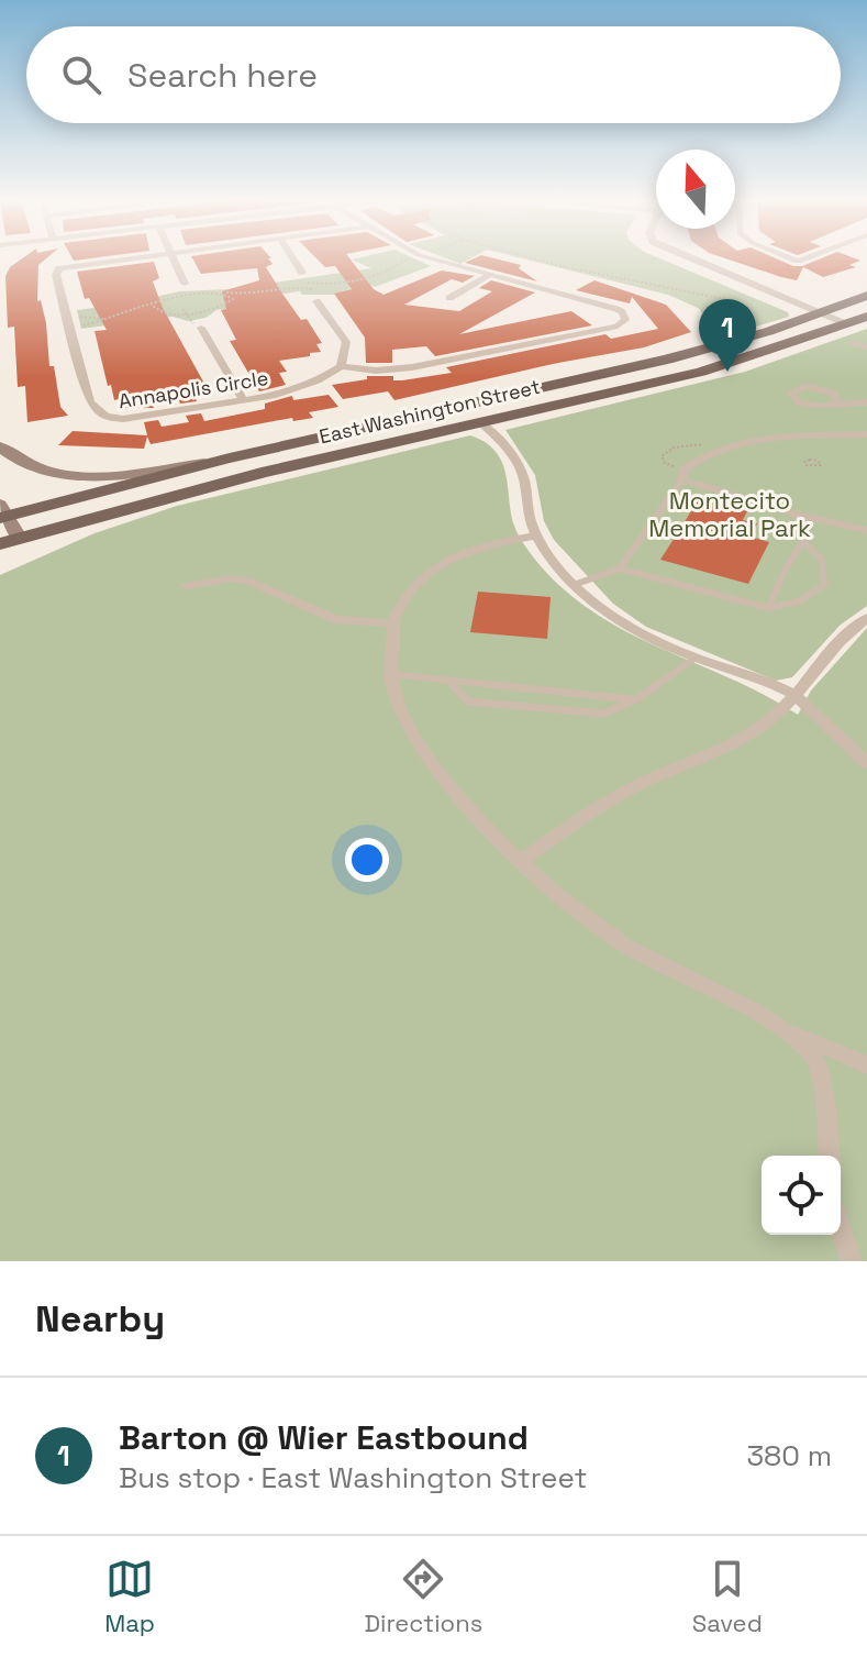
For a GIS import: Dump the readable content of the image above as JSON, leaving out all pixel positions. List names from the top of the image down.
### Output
{
  "streets": {
    "main road": ["East Washington Street"],
    "street": ["Annapolis Circle"]
  },
  "parks": ["Montecito Memorial Park"],
  "north": "top",
  "page": {
    "search": "Search here",
    "pins": "1",
    "heading": "Nearby",
    "list": [
      {
        "mark": "1",
        "name": "Barton @ Wier Eastbound",
        "note": "Bus stop · East Washington Street",
        "value": "380 m"
      }
    ],
    "nav": ["Map", "Directions", "Saved"]
  }
}
